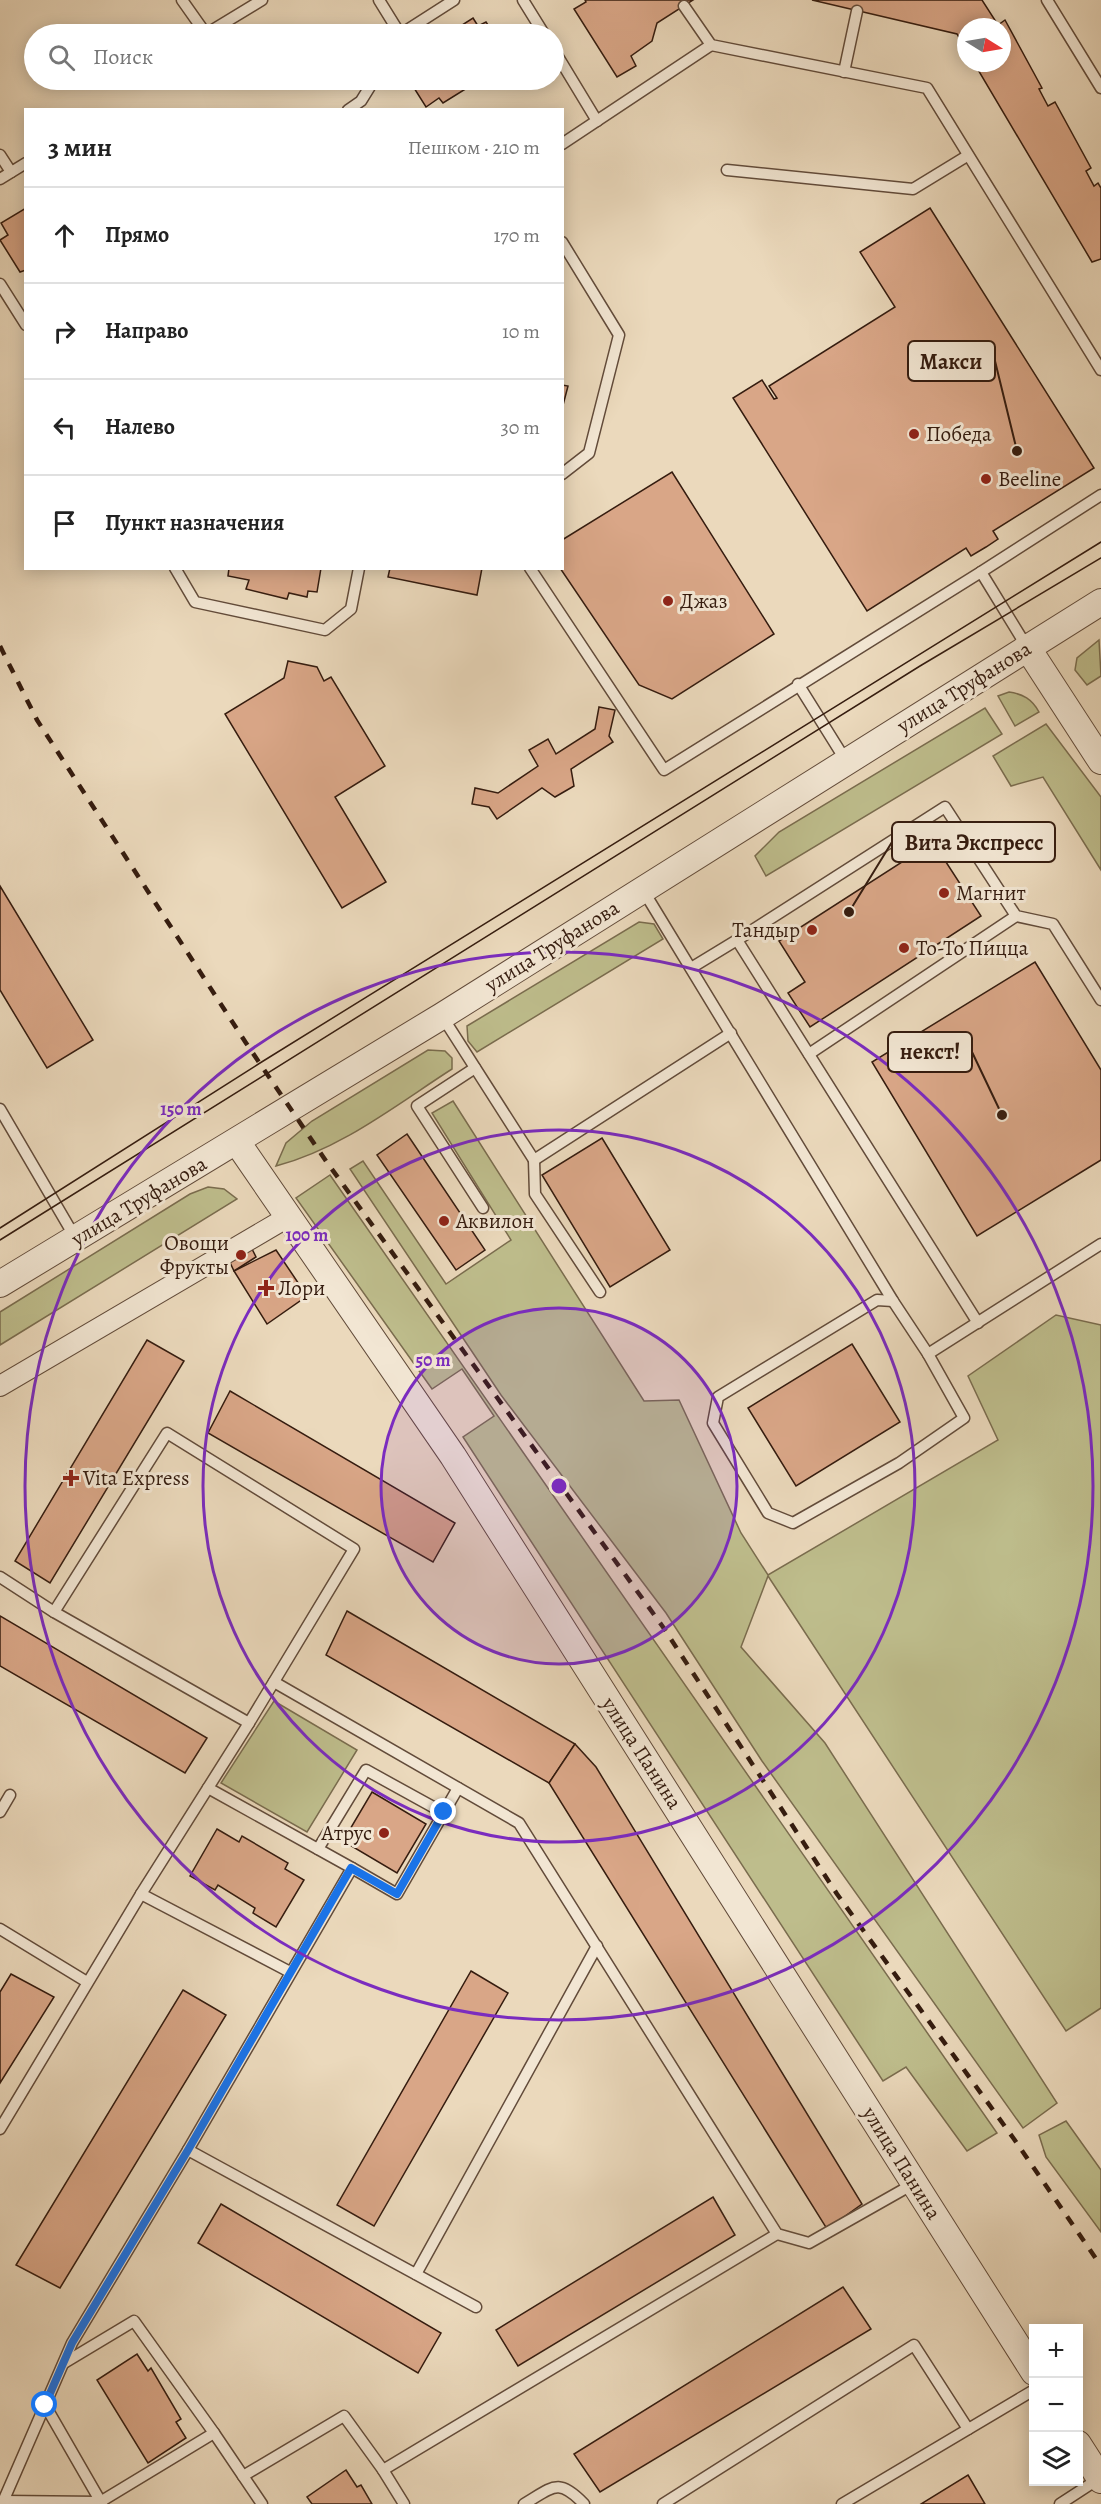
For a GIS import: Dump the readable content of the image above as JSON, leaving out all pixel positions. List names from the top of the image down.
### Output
{
  "streets": {
    "street": ["улица Труфанова", "улица Панина"]
  },
  "crossings": [
    ["улица Труфанова", "улица Панина"]
  ],
  "places": {
    "other": [
      "Победа",
      "Макси",
      "Beeline",
      "Джаз",
      "Магнит",
      "Вита Экспресс",
      "Тандыр",
      "То-То Пицца",
      "некст!",
      "Аквилон",
      "Овощи Фрукты",
      "Атрус"
    ],
    "health": ["Лори", "Vita Express"]
  },
  "north": "right",
  "page": {
    "search": "Поиск",
    "heading": ["3 мин", "Пешком · 210 m"],
    "list": [
      ["Прямо", "170 m"],
      ["Направо", "10 m"],
      ["Налево", "30 m"],
      "Пункт назначения"
    ],
    "map_buttons": ["+", "−"]
  },
  "rings": ["150 m", "100 m", "50 m"]
}
